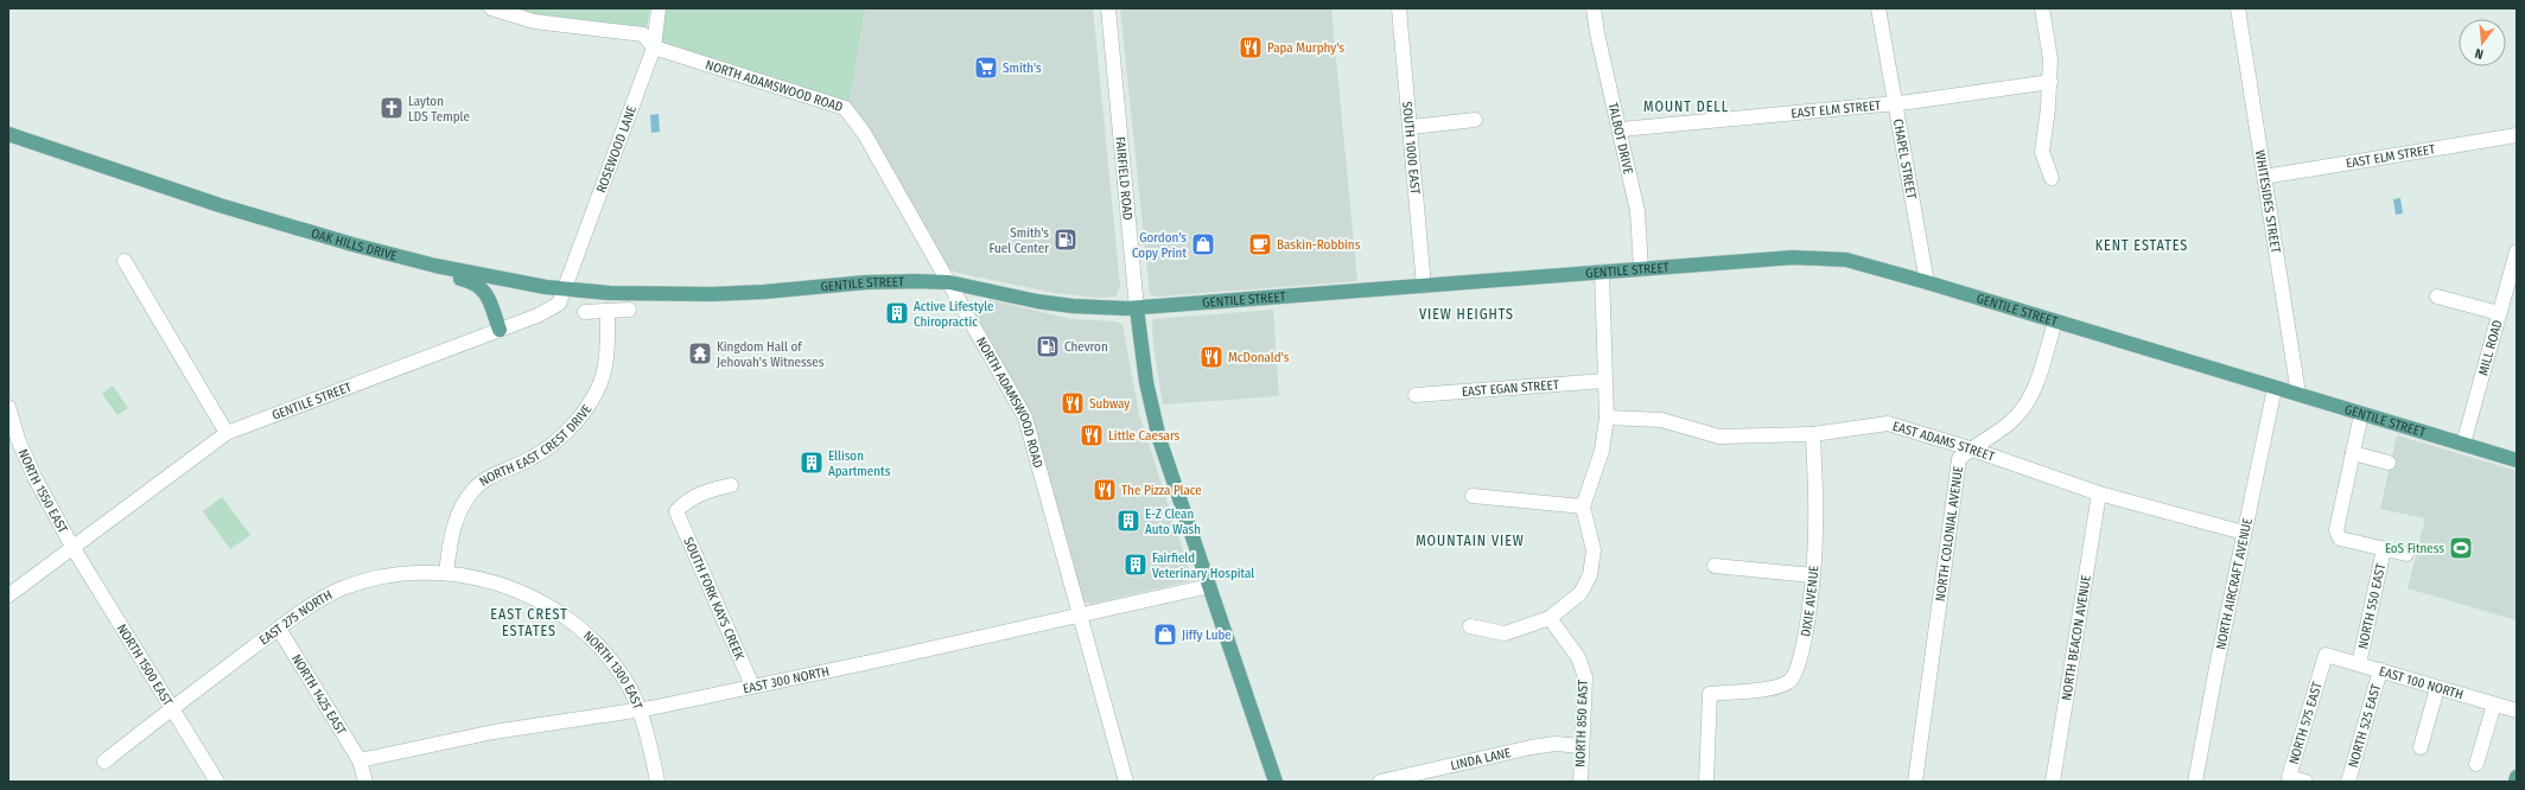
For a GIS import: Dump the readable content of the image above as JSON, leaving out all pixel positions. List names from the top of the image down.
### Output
{
  "streets": {
    "main road": ["FAIRFIELD ROAD", "OAK HILLS DRIVE", "GENTILE STREET"],
    "street": [
      "NORTH ADAMSWOOD ROAD",
      "EAST ELM STREET",
      "TALBOT DRIVE",
      "SOUTH 1000 EAST",
      "ROSEWOOD LANE",
      "CHAPEL STREET",
      "WHITESIDES STREET",
      "MILL ROAD",
      "EAST EGAN STREET",
      "EAST ADAMS STREET",
      "NORTH EAST CREST DRIVE",
      "NORTH 1550 EAST",
      "NORTH COLONIAL AVENUE",
      "NORTH AIRCRAFT AVENUE",
      "SOUTH FORK KAYS CREEK",
      "DIXIE AVENUE",
      "NORTH 550 EAST",
      "EAST 275 NORTH",
      "NORTH BEACON AVENUE",
      "NORTH 1500 EAST",
      "NORTH 1300 EAST",
      "EAST 300 NORTH",
      "EAST 100 NORTH",
      "NORTH 1425 EAST",
      "NORTH 850 EAST",
      "NORTH 575 EAST",
      "NORTH 525 EAST",
      "LINDA LANE"
    ]
  },
  "crossings": [
    ["NORTH ADAMSWOOD ROAD", "ROSEWOOD LANE"],
    ["NORTH ADAMSWOOD ROAD", "GENTILE STREET"],
    ["NORTH ADAMSWOOD ROAD", "EAST 300 NORTH"],
    ["EAST ELM STREET", "TALBOT DRIVE"],
    ["EAST ELM STREET", "CHAPEL STREET"],
    ["EAST ELM STREET", "WHITESIDES STREET"],
    ["TALBOT DRIVE", "GENTILE STREET"],
    ["SOUTH 1000 EAST", "GENTILE STREET"],
    ["ROSEWOOD LANE", "OAK HILLS DRIVE"],
    ["ROSEWOOD LANE", "GENTILE STREET"],
    ["CHAPEL STREET", "GENTILE STREET"],
    ["FAIRFIELD ROAD", "GENTILE STREET"],
    ["FAIRFIELD ROAD", "EAST 300 NORTH"],
    ["WHITESIDES STREET", "GENTILE STREET"],
    ["OAK HILLS DRIVE", "GENTILE STREET"],
    ["GENTILE STREET", "MILL ROAD"],
    ["GENTILE STREET", "NORTH 1550 EAST"],
    ["GENTILE STREET", "NORTH COLONIAL AVENUE"],
    ["GENTILE STREET", "NORTH AIRCRAFT AVENUE"],
    ["GENTILE STREET", "NORTH 1500 EAST"],
    ["EAST ADAMS STREET", "NORTH COLONIAL AVENUE"],
    ["EAST ADAMS STREET", "NORTH AIRCRAFT AVENUE"],
    ["EAST ADAMS STREET", "DIXIE AVENUE"],
    ["EAST ADAMS STREET", "NORTH BEACON AVENUE"],
    ["NORTH EAST CREST DRIVE", "EAST 275 NORTH"],
    ["NORTH 1550 EAST", "NORTH 1500 EAST"],
    ["SOUTH FORK KAYS CREEK", "EAST 300 NORTH"],
    ["NORTH 550 EAST", "EAST 100 NORTH"],
    ["EAST 275 NORTH", "NORTH 1500 EAST"],
    ["EAST 275 NORTH", "NORTH 1300 EAST"],
    ["EAST 275 NORTH", "NORTH 1425 EAST"],
    ["NORTH 1300 EAST", "EAST 300 NORTH"],
    ["EAST 300 NORTH", "NORTH 1425 EAST"],
    ["EAST 100 NORTH", "NORTH 575 EAST"],
    ["EAST 100 NORTH", "NORTH 525 EAST"],
    ["NORTH 850 EAST", "LINDA LANE"]
  ],
  "districts": [
    "MOUNT DELL",
    "KENT ESTATES",
    "VIEW HEIGHTS",
    "MOUNTAIN VIEW",
    "EAST CREST ESTATES"
  ],
  "places": {
    "restaurant": [
      "Papa Murphy's",
      "McDonald's",
      "Subway",
      "Little Caesars",
      "The Pizza Place"
    ],
    "supermarket": ["Smith's"],
    "church": ["Layton LDS Temple"],
    "fuel station": ["Smith's Fuel Center", "Chevron"],
    "shop": ["Gordon's Copy Print", "Jiffy Lube"],
    "cafe": ["Baskin-Robbins"],
    "building": [
      "Active Lifestyle Chiropractic",
      "Ellison Apartments",
      "E-Z Clean Auto Wash",
      "Fairfield Veterinary Hospital"
    ],
    "temple": ["Kingdom Hall of Jehovah's Witnesses"],
    "sports": ["EoS Fitness"]
  },
  "north": "bottom"
}
